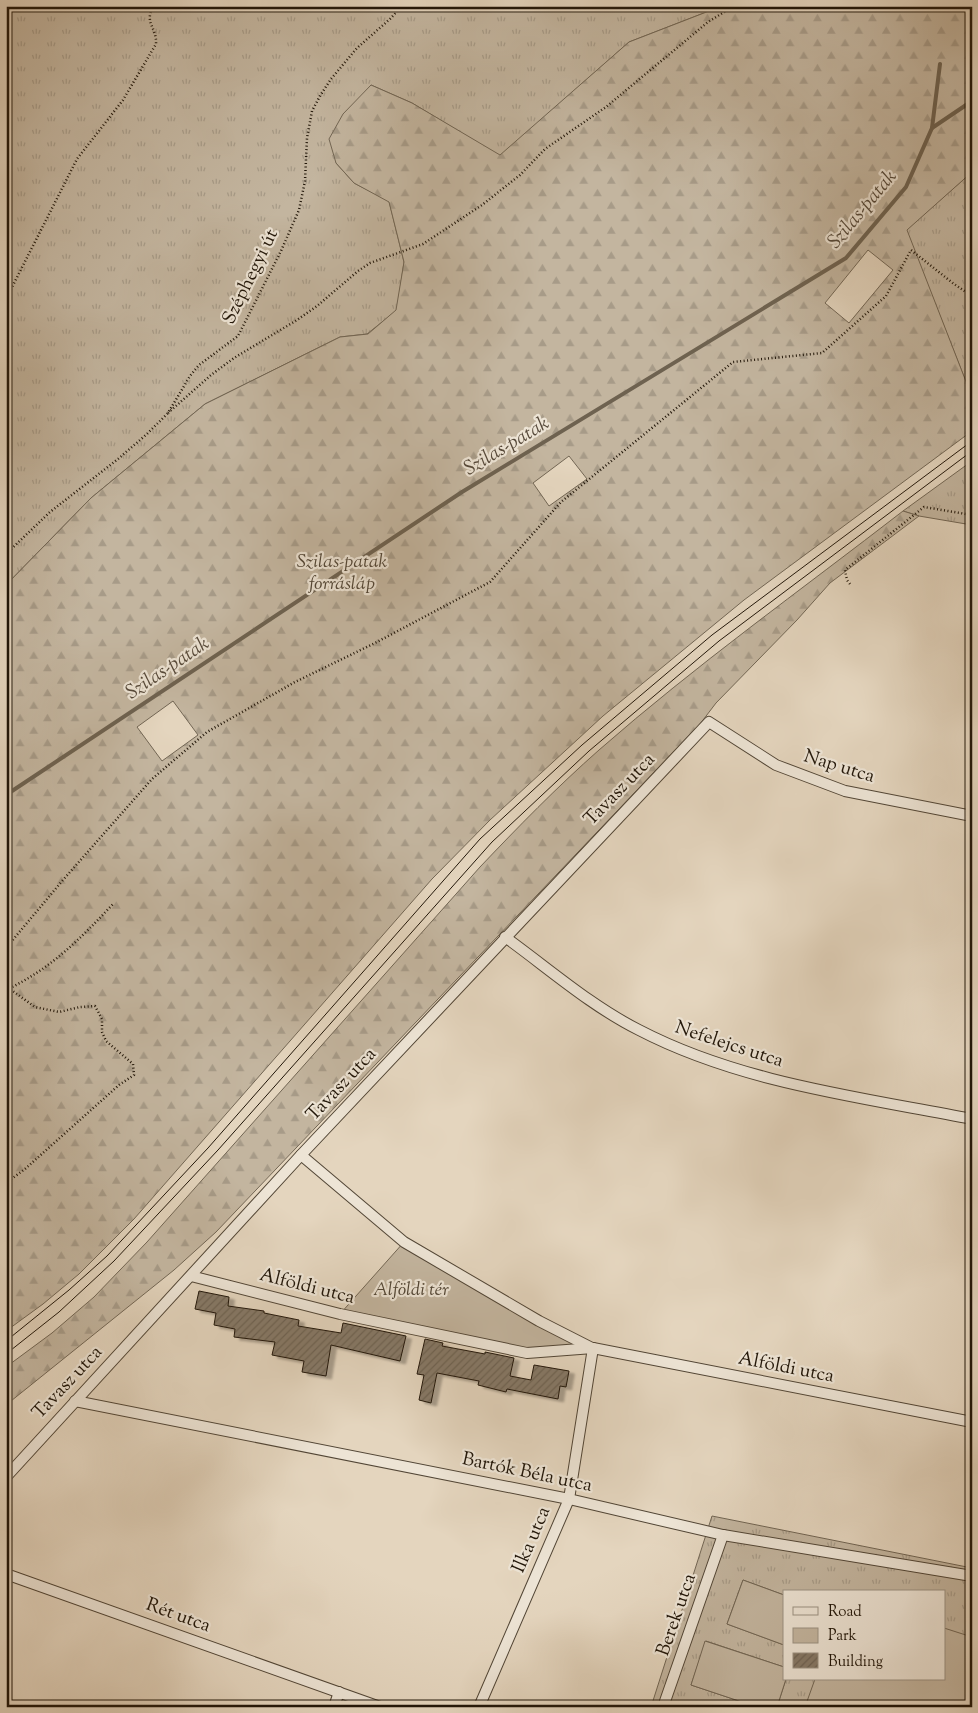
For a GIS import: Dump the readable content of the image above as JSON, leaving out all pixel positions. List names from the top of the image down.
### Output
{
  "streets": {
    "street": [
      "Nap utca",
      "Tavasz utca",
      "Nefelejcs utca",
      "Alföldi utca",
      "Bartók Béla utca",
      "Ilka utca",
      "Berek utca",
      "Rét utca"
    ],
    "path": ["Széphegyi út"]
  },
  "crossings": [
    ["Nap utca", "Tavasz utca"],
    ["Tavasz utca", "Nefelejcs utca"],
    ["Tavasz utca", "Alföldi utca"],
    ["Tavasz utca", "Bartók Béla utca"],
    ["Alföldi utca", "Ilka utca"],
    ["Bartók Béla utca", "Ilka utca"],
    ["Bartók Béla utca", "Berek utca"]
  ],
  "water": ["Szilas-patak"],
  "parks": ["Szilas-patak forrásláp", "Alföldi tér"],
  "legend": ["Road", "Park", "Building"]
}
